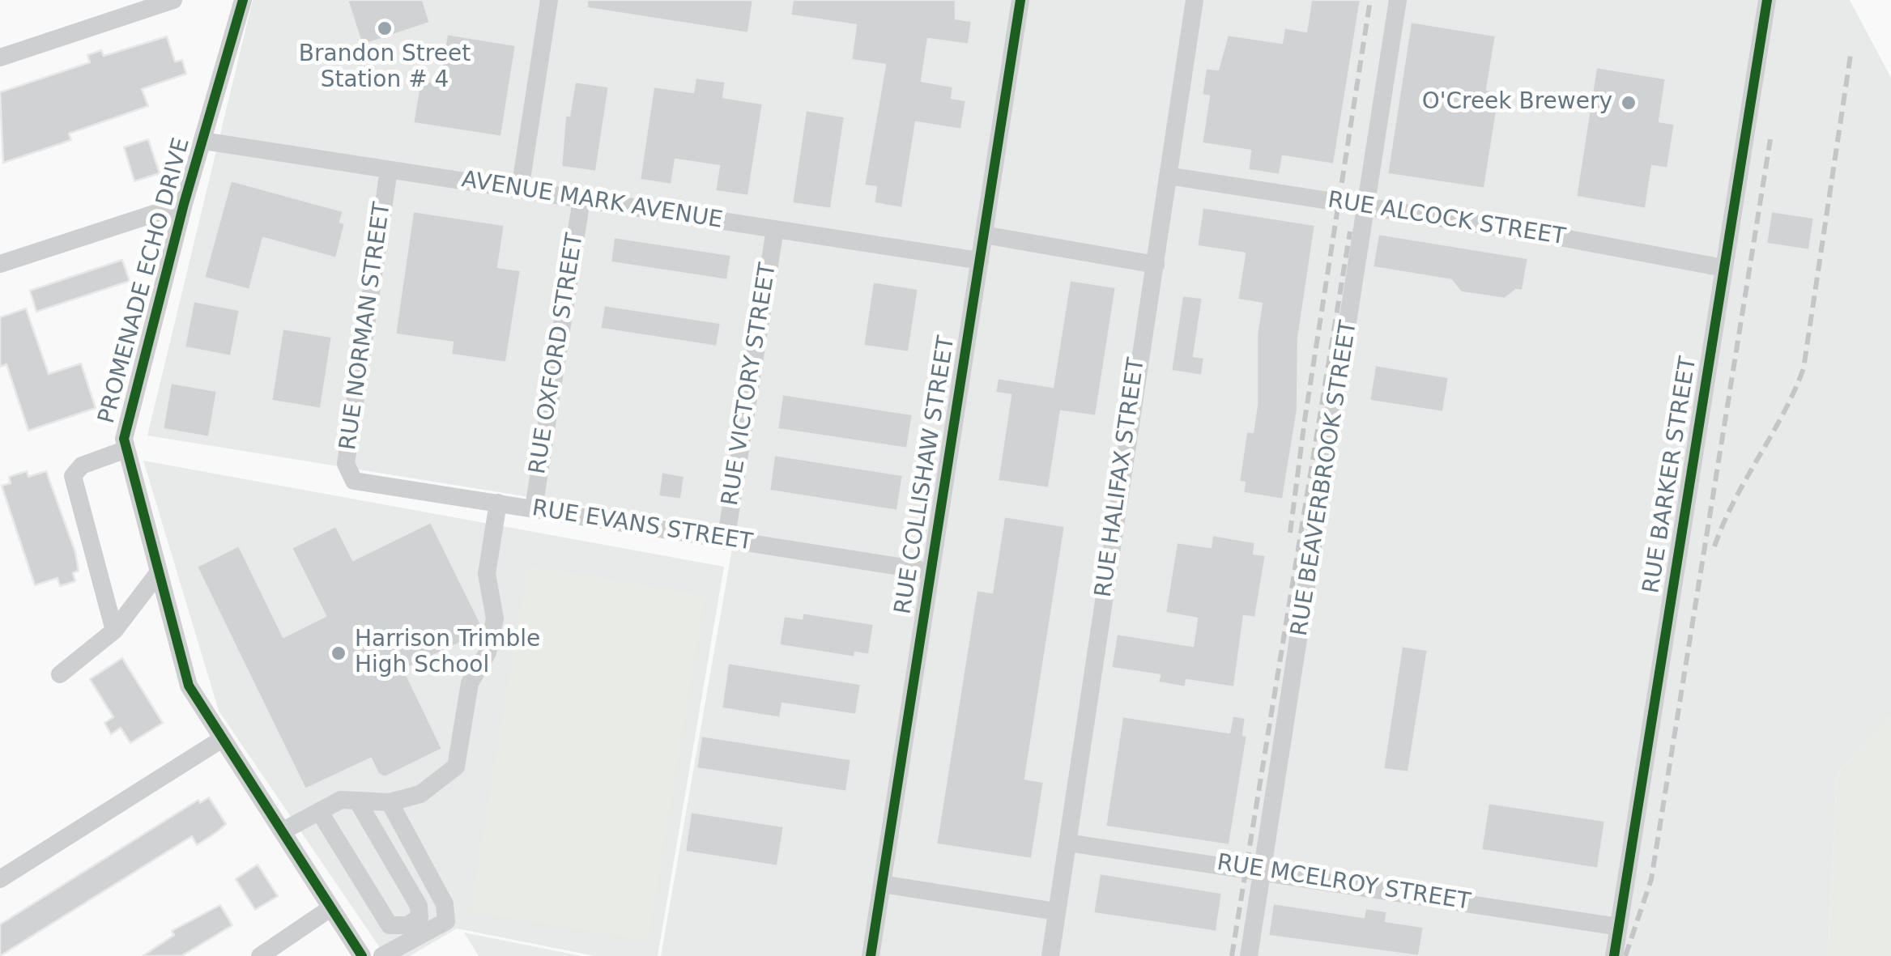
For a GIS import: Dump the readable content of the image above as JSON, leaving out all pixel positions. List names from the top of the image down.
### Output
{
  "streets": {
    "street": [
      "AVENUE MARK AVENUE",
      "RUE ALCOCK STREET",
      "PROMENADE ECHO DRIVE",
      "RUE NORMAN STREET",
      "RUE OXFORD STREET",
      "RUE VICTORY STREET",
      "RUE COLLISHAW STREET",
      "RUE BARKER STREET",
      "RUE HALIFAX STREET",
      "RUE BEAVERBROOK STREET",
      "RUE EVANS STREET",
      "RUE MCELROY STREET"
    ]
  },
  "crossings": [
    ["AVENUE MARK AVENUE", "PROMENADE ECHO DRIVE"],
    ["AVENUE MARK AVENUE", "RUE NORMAN STREET"],
    ["AVENUE MARK AVENUE", "RUE OXFORD STREET"],
    ["AVENUE MARK AVENUE", "RUE VICTORY STREET"],
    ["AVENUE MARK AVENUE", "RUE COLLISHAW STREET"],
    ["RUE ALCOCK STREET", "RUE BARKER STREET"],
    ["RUE ALCOCK STREET", "RUE HALIFAX STREET"],
    ["RUE ALCOCK STREET", "RUE BEAVERBROOK STREET"],
    ["RUE NORMAN STREET", "RUE EVANS STREET"],
    ["RUE OXFORD STREET", "RUE EVANS STREET"],
    ["RUE VICTORY STREET", "RUE EVANS STREET"],
    ["RUE COLLISHAW STREET", "RUE EVANS STREET"],
    ["RUE BARKER STREET", "RUE MCELROY STREET"],
    ["RUE HALIFAX STREET", "RUE MCELROY STREET"],
    ["RUE BEAVERBROOK STREET", "RUE MCELROY STREET"]
  ],
  "places": ["Brandon Street Station # 4", "O'Creek Brewery", "Harrison Trimble High School"]
}
